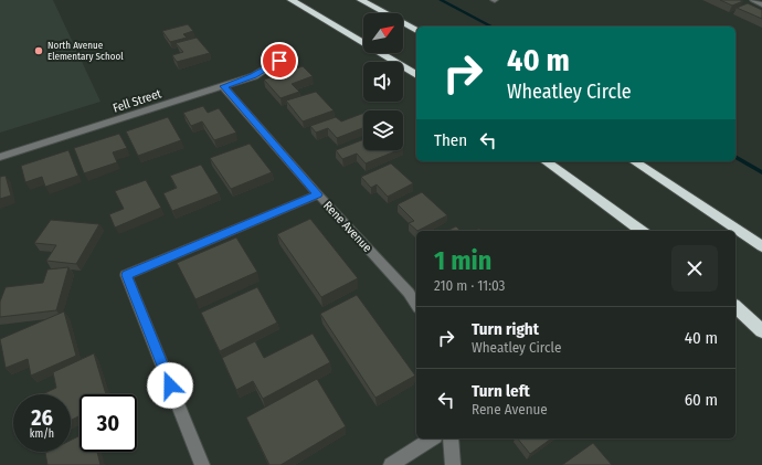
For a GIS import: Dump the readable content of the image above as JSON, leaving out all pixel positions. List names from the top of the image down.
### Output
{
  "streets": {
    "street": ["Fell Street", "Rene Avenue"]
  },
  "crossings": [
    ["Fell Street", "Rene Avenue"]
  ],
  "places": ["North Avenue Elementary School"],
  "north": "top right",
  "page": {
    "turn": ["40 m", "Wheatley Circle"],
    "then": "Then",
    "heading": ["1 min", "210 m · 11:03"],
    "list": [
      {
        "name": "Turn right",
        "note": "Wheatley Circle",
        "value": "40 m"
      },
      {
        "name": "Turn left",
        "note": "Rene Avenue",
        "value": "60 m"
      }
    ],
    "speed": "26 km/h",
    "limit": "30"
  }
}
